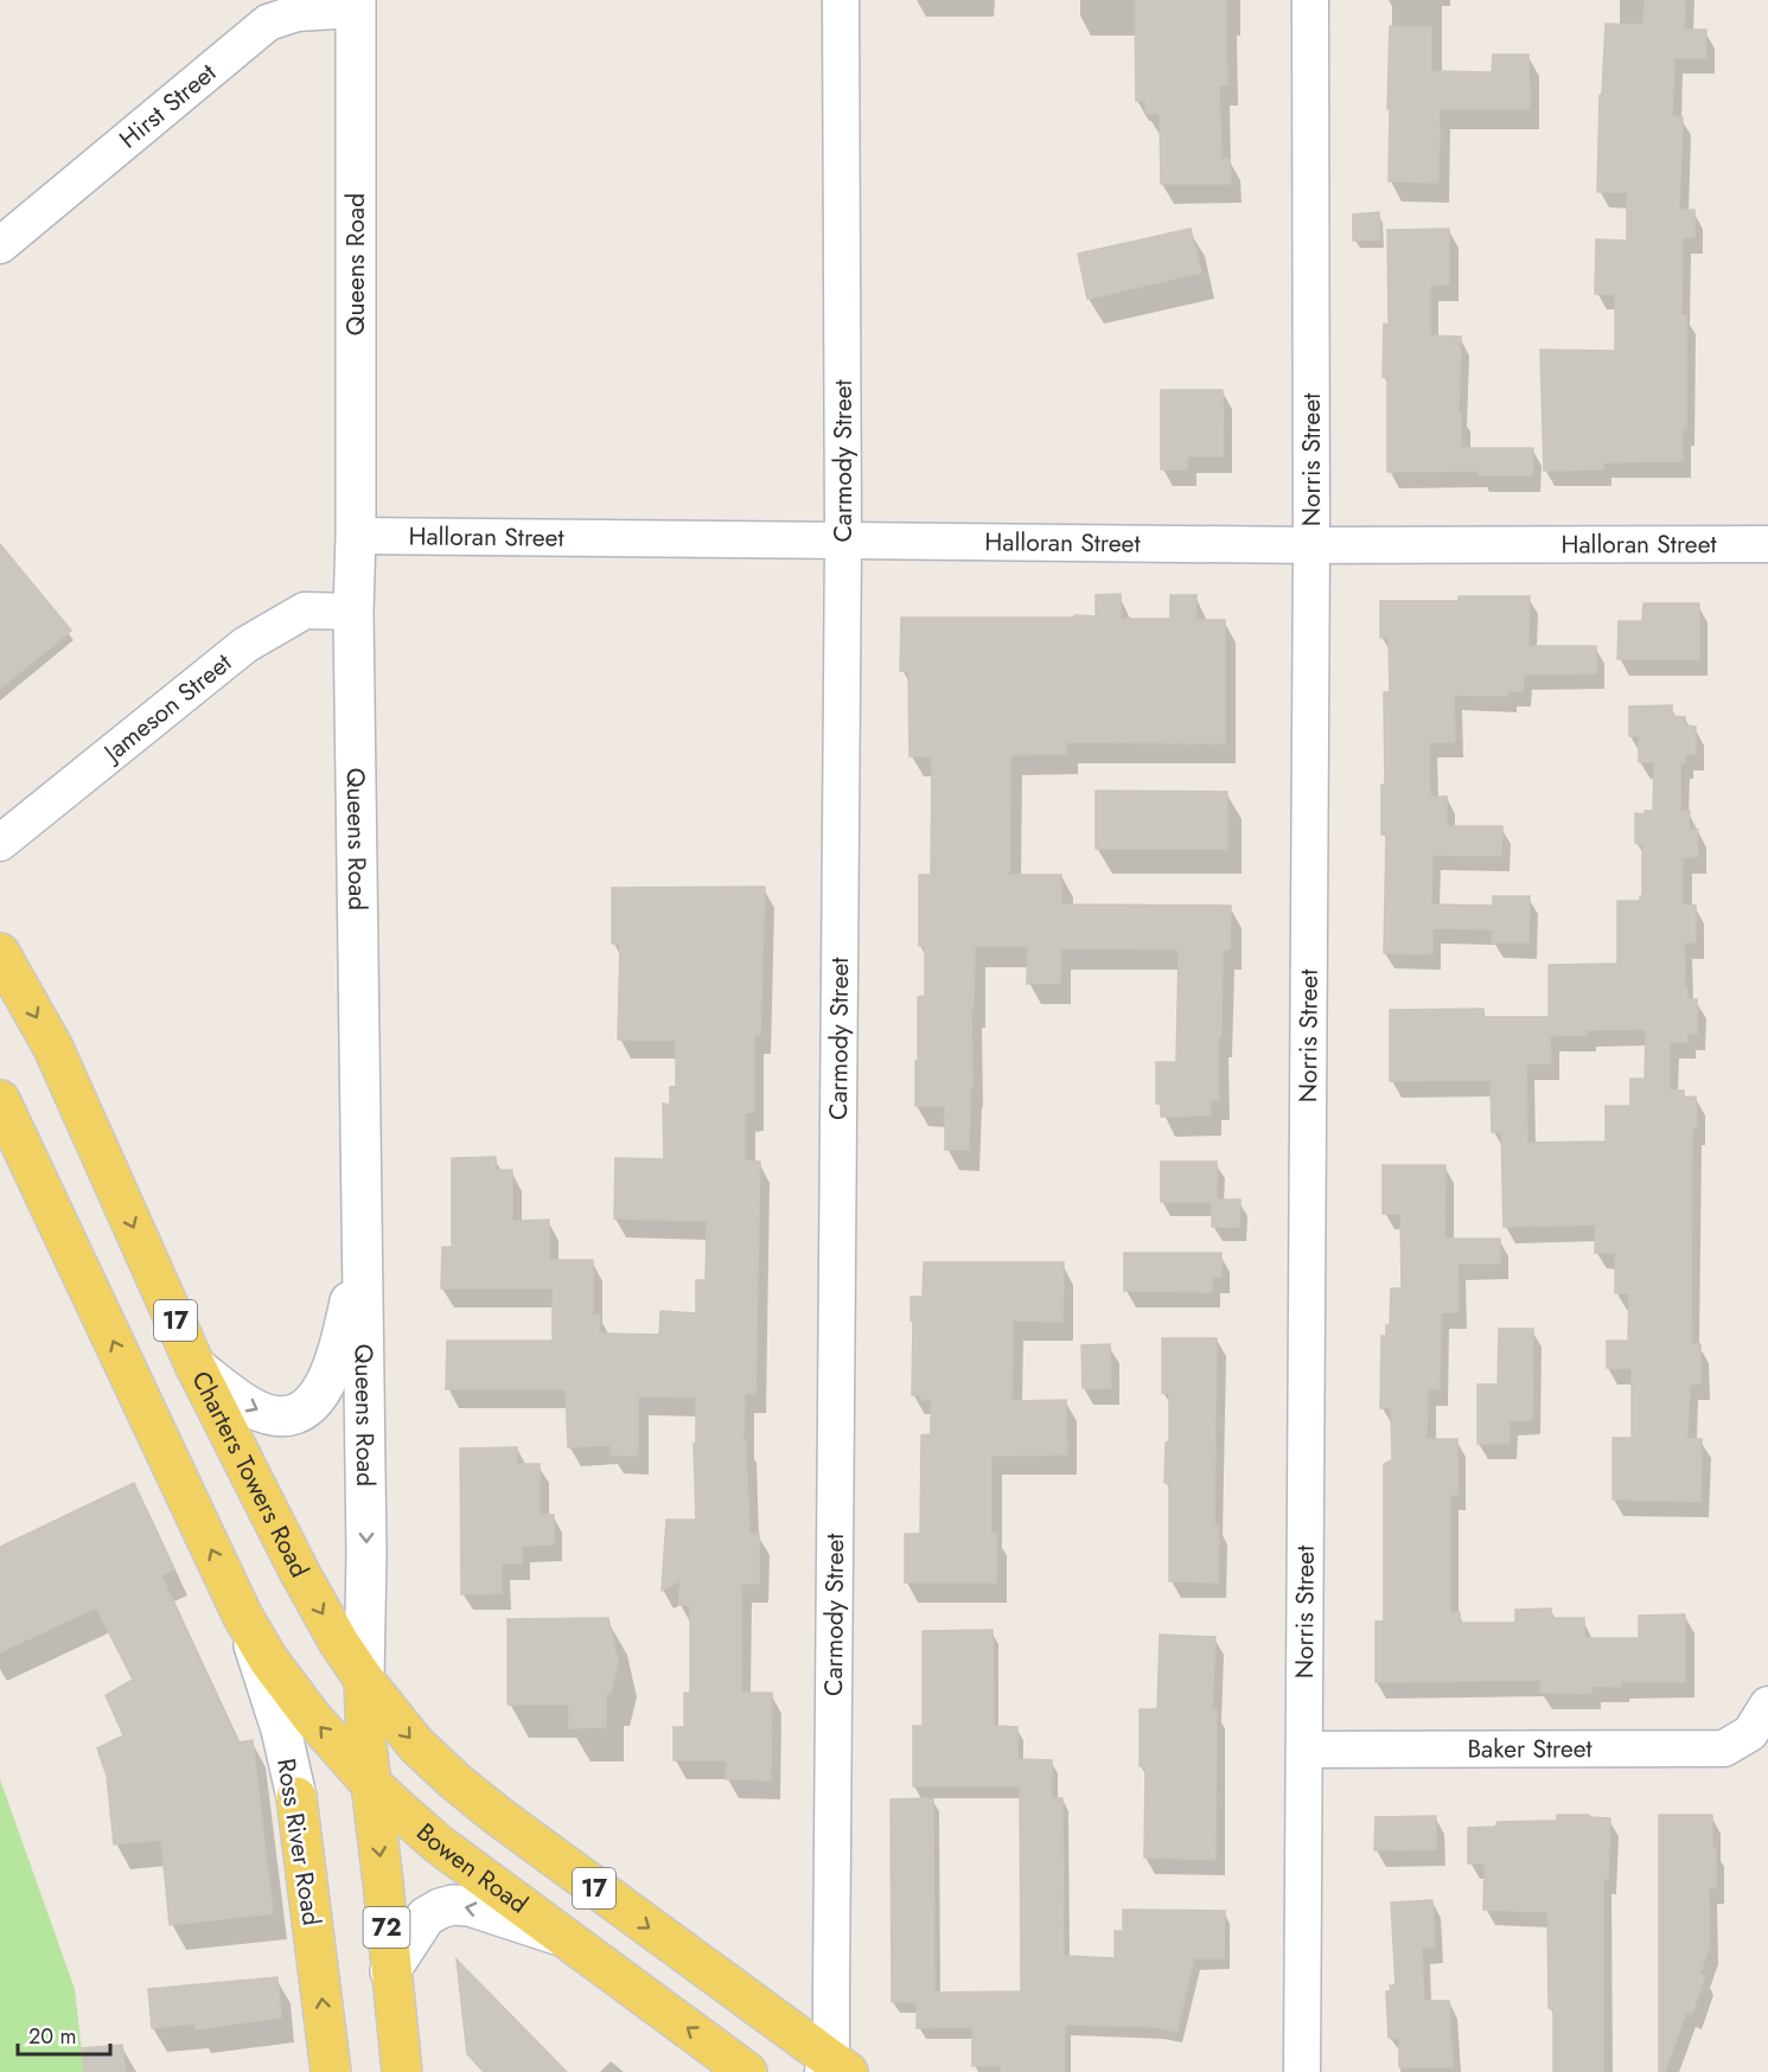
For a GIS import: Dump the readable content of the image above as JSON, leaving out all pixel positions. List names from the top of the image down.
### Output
{
  "streets": {
    "main road": [
      "17",
      "Charters Towers Road",
      "Ross River Road",
      "Bowen Road",
      "72"
    ],
    "street": [
      "Hirst Street",
      "Queens Road",
      "Norris Street",
      "Carmody Street",
      "Halloran Street",
      "Jameson Street",
      "Baker Street"
    ]
  },
  "crossings": [
    ["Hirst Street", "Queens Road"],
    ["Queens Road", "Halloran Street"],
    ["Queens Road", "Jameson Street"],
    ["Queens Road", "17"],
    ["Queens Road", "Charters Towers Road"],
    ["Norris Street", "Halloran Street"],
    ["Norris Street", "Baker Street"],
    ["Carmody Street", "Halloran Street"],
    ["Carmody Street", "17"],
    ["17", "Charters Towers Road"],
    ["17", "Ross River Road"],
    ["17", "Bowen Road"],
    ["Ross River Road", "Bowen Road"],
    ["Bowen Road", "72"]
  ],
  "one_way": ["Ross River Road"],
  "scale_bar": "20 m"
}
